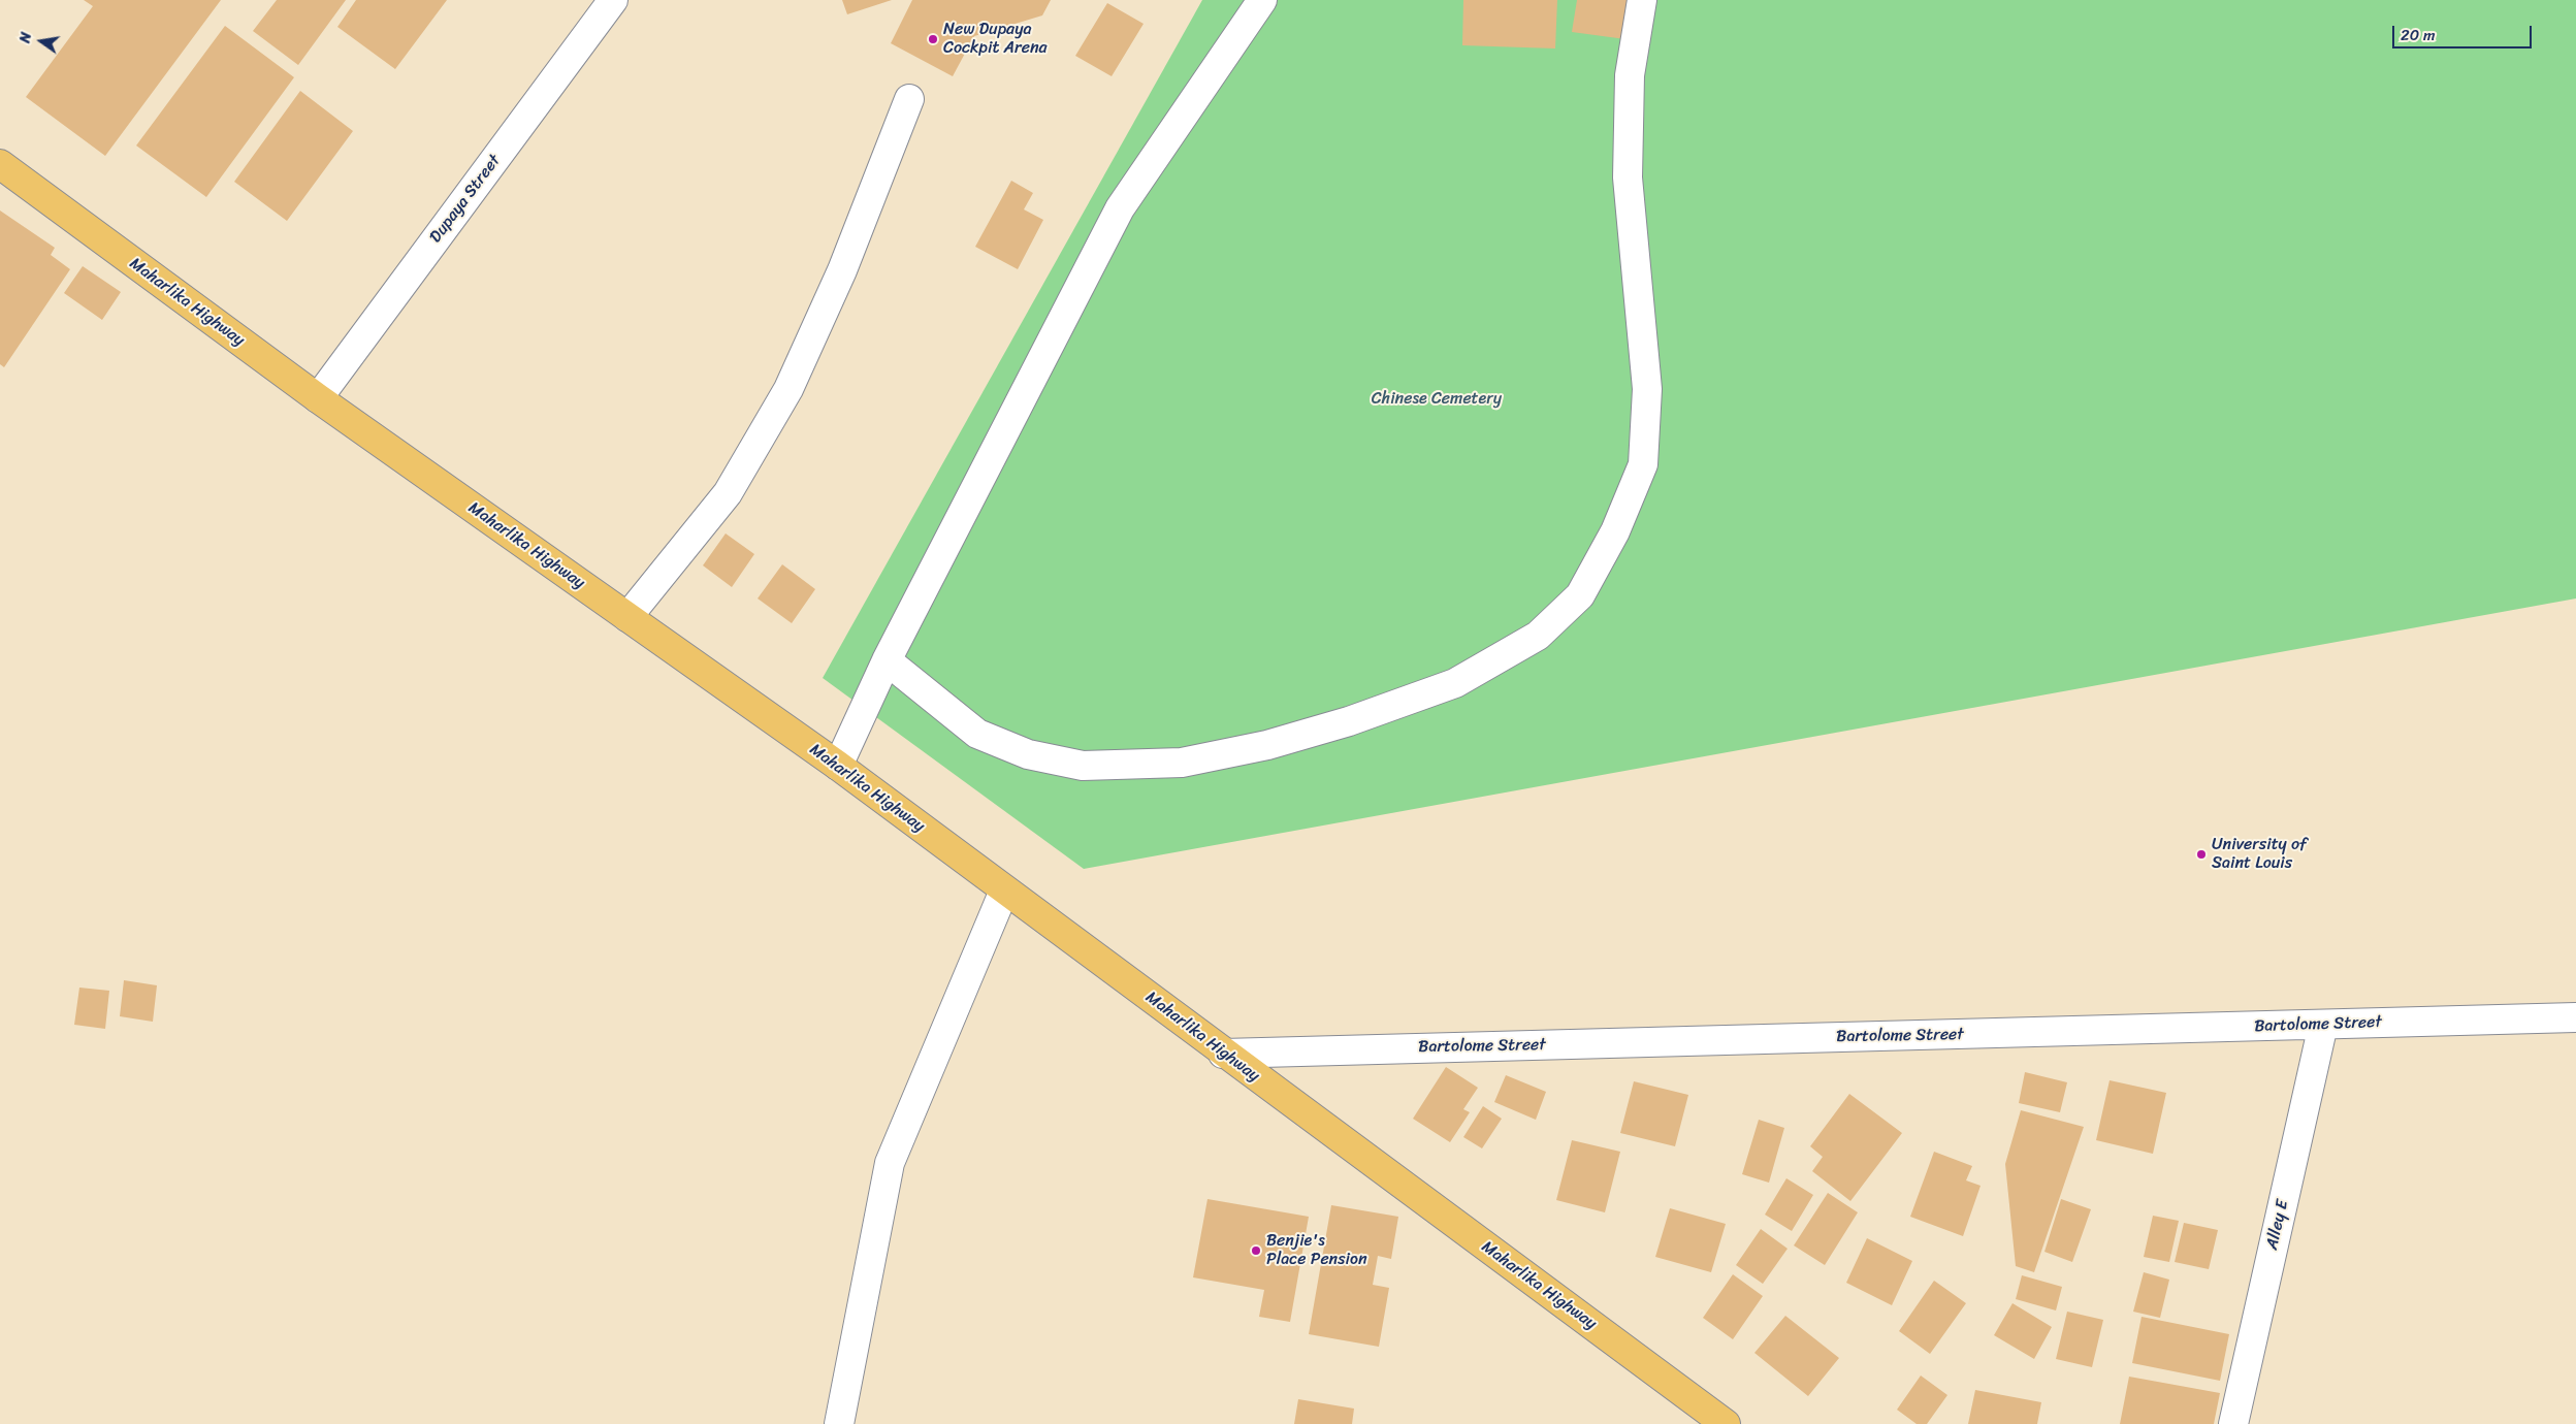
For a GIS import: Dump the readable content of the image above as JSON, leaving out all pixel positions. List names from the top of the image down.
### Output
{
  "streets": {
    "highway": ["Maharlika Highway"],
    "street": ["Dupaya Street", "Bartolome Street", "Alley E"]
  },
  "crossings": [
    ["Dupaya Street", "Maharlika Highway"],
    ["Maharlika Highway", "Bartolome Street"],
    ["Bartolome Street", "Alley E"]
  ],
  "parks": ["Chinese Cemetery"],
  "places": ["New Dupaya Cockpit Arena", "University of Saint Louis", "Benjie's Place Pension"],
  "scale_bar": "20 m",
  "north": "left"
}
